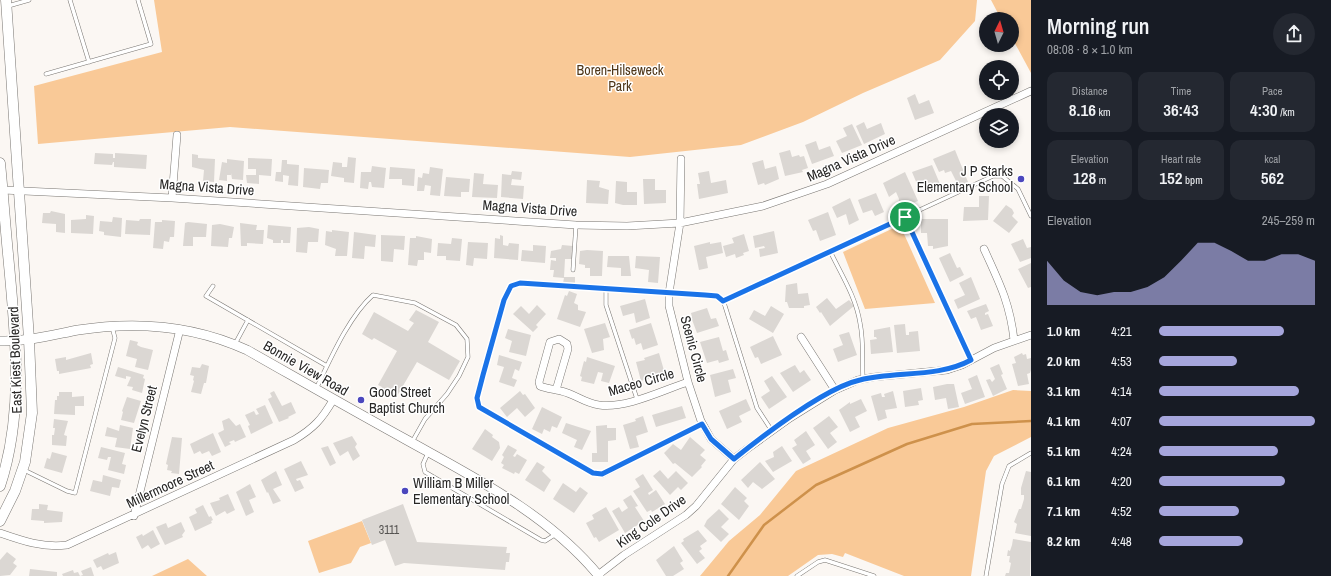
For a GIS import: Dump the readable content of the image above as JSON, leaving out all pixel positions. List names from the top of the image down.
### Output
{
  "streets": {
    "main road": ["East Kiest Boulevard"],
    "street": [
      "Magna Vista Drive",
      "Scenic Circle",
      "Bonnie View Road",
      "Maceo Circle",
      "Evelyn Street",
      "Millermoore Street",
      "King Cole Drive"
    ]
  },
  "crossings": [
    ["Magna Vista Drive", "Scenic Circle"],
    ["Magna Vista Drive", "East Kiest Boulevard"],
    ["Scenic Circle", "Maceo Circle"],
    ["Scenic Circle", "King Cole Drive"],
    ["East Kiest Boulevard", "Bonnie View Road"],
    ["Bonnie View Road", "Evelyn Street"],
    ["Bonnie View Road", "Millermoore Street"],
    ["Bonnie View Road", "King Cole Drive"],
    ["Evelyn Street", "Millermoore Street"]
  ],
  "parks": ["Boren-Hilseweck Park"],
  "places": ["J P Starks Elementary School", "Good Street Baptist Church", "William B Miller Elementary School"],
  "house_numbers": ["3111"],
  "north": "top",
  "page": {
    "heading": ["Morning run", "08:08 · 8 × 1.0 km"],
    "stats": [
      ["Distance", "8.16 km"],
      ["Time", "36:43"],
      ["Pace", "4:30 /km"],
      ["Elevation", "128 m"],
      ["Heart rate", "152 bpm"],
      ["kcal", "562"]
    ],
    "chart": ["Elevation", "245–259 m"],
    "list": [
      {
        "name": "1.0 km",
        "note": "4:21"
      },
      {
        "name": "2.0 km",
        "note": "4:53"
      },
      {
        "name": "3.1 km",
        "note": "4:14"
      },
      {
        "name": "4.1 km",
        "note": "4:07"
      },
      {
        "name": "5.1 km",
        "note": "4:24"
      },
      {
        "name": "6.1 km",
        "note": "4:20"
      },
      {
        "name": "7.1 km",
        "note": "4:52"
      },
      {
        "name": "8.2 km",
        "note": "4:48"
      }
    ]
  }
}
